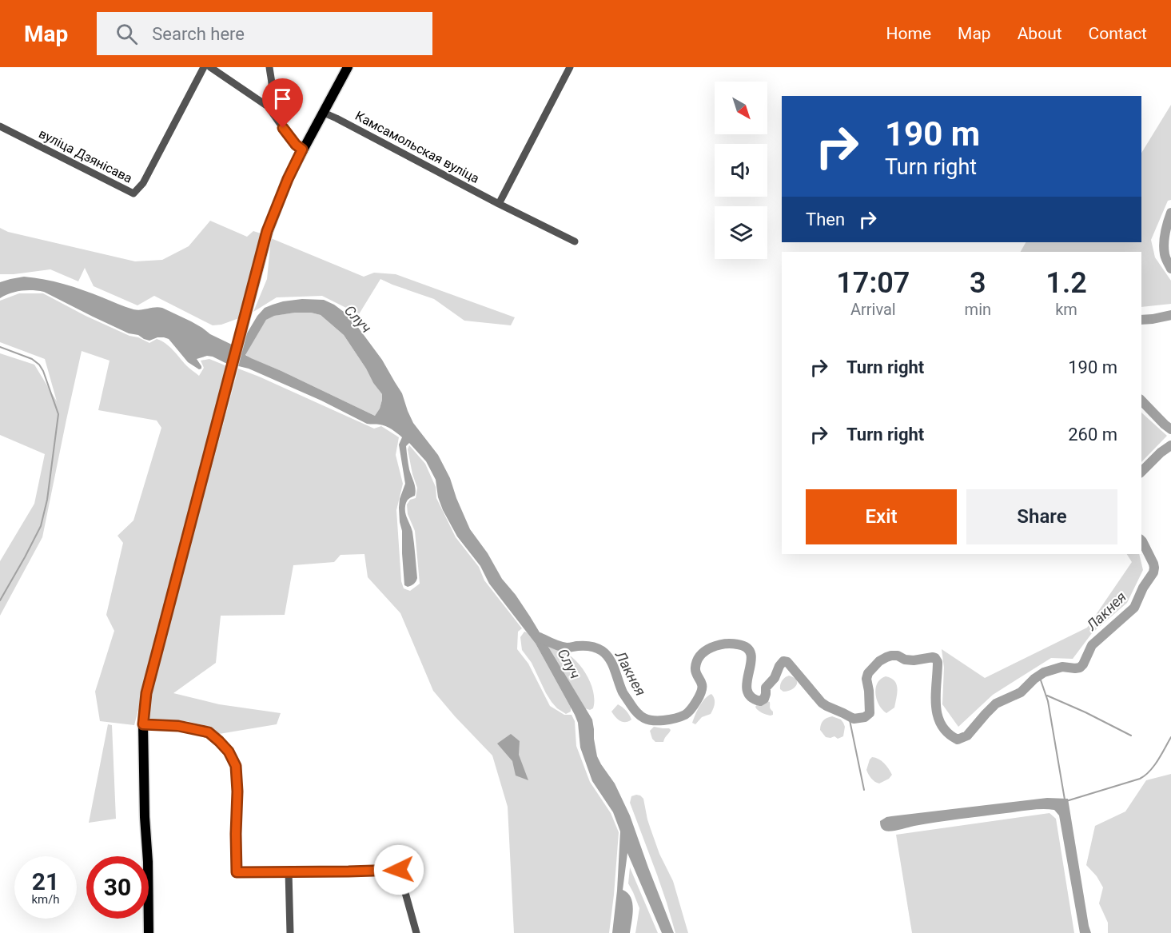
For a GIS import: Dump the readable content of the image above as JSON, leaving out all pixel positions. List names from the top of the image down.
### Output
{
  "streets": {
    "street": ["Камсамольская вуліца", "вуліца Дзянісава"]
  },
  "water": ["Случ", "Лакнея"],
  "north": "bottom right",
  "page": {
    "header": "Map",
    "search": "Search here",
    "nav": [
      "Home",
      "Map",
      "About",
      "Contact"
    ],
    "turn": ["190 m", "Turn right"],
    "then": "Then",
    "eta": [
      "17:07",
      "Arrival",
      "3",
      "min",
      "1.2",
      "km"
    ],
    "list": [
      {
        "name": "Turn right",
        "value": "190 m"
      },
      {
        "name": "Turn right",
        "value": "260 m"
      }
    ],
    "buttons": ["Exit", "Share"],
    "speed": "21 km/h",
    "limit": "30"
  }
}
